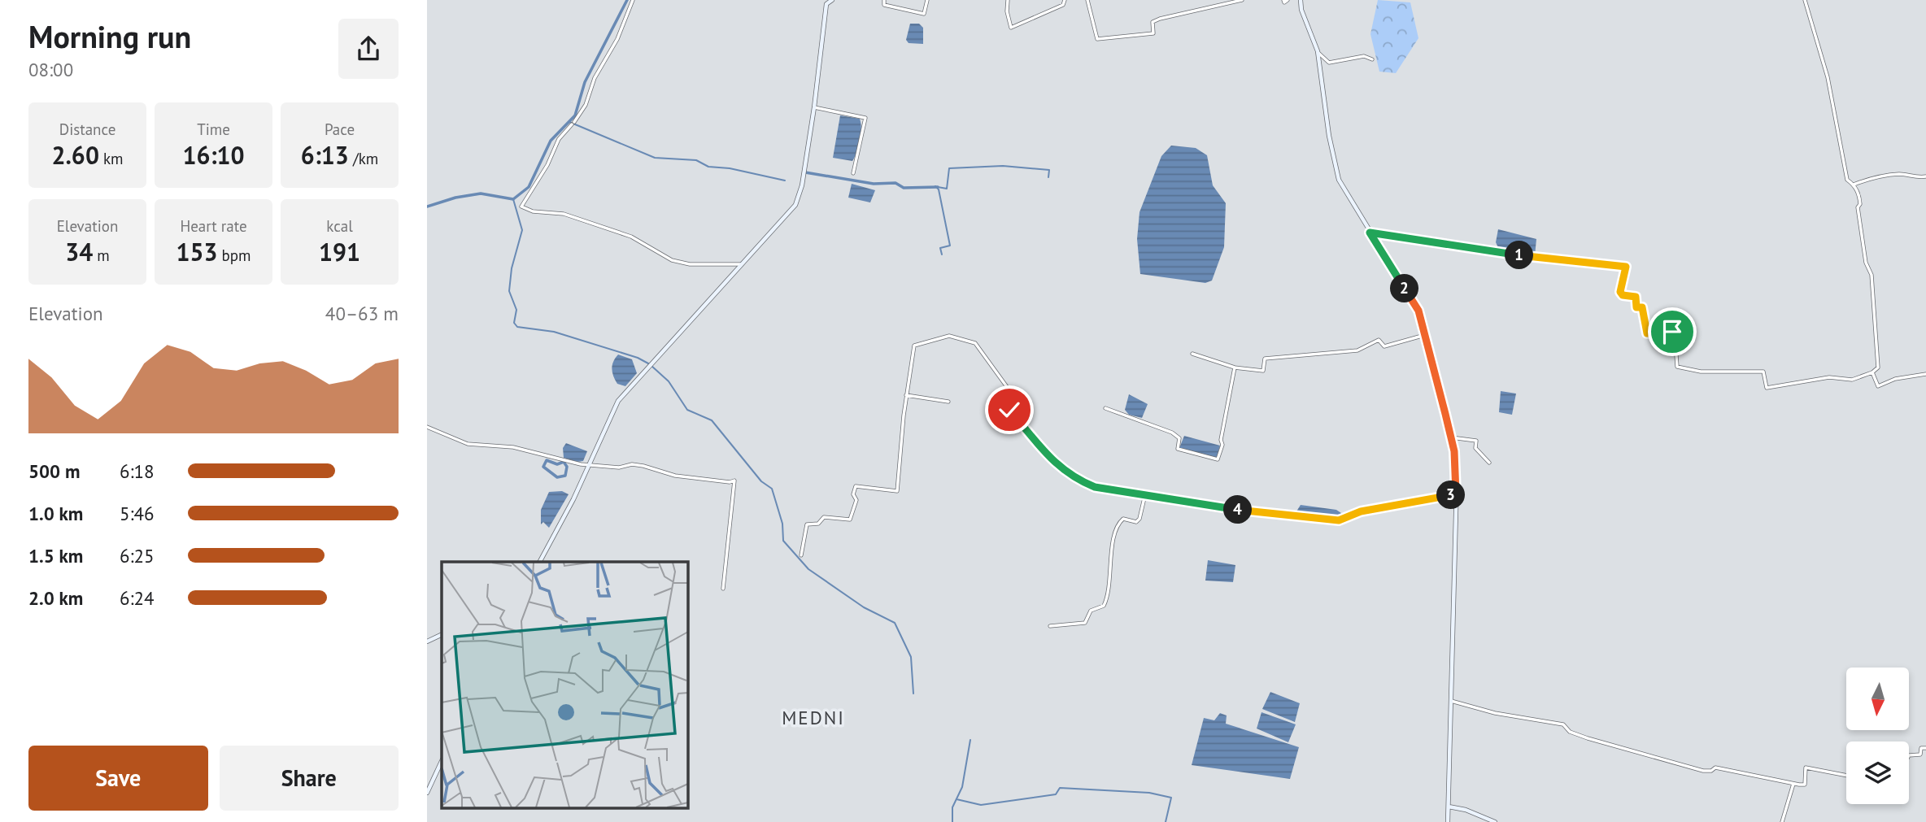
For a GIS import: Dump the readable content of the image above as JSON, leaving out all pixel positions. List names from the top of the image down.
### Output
{
  "districts": ["MEDNI"],
  "north": "bottom",
  "page": {
    "heading": ["Morning run", "08:00"],
    "stats": [
      ["Distance", "2.60 km"],
      ["Time", "16:10"],
      ["Pace", "6:13 /km"],
      ["Elevation", "34 m"],
      ["Heart rate", "153 bpm"],
      ["kcal", "191"]
    ],
    "pins": [
      "1",
      "2",
      "3",
      "4"
    ],
    "chart": ["Elevation", "40–63 m"],
    "list": [
      {
        "name": "500 m",
        "note": "6:18"
      },
      {
        "name": "1.0 km",
        "note": "5:46"
      },
      {
        "name": "1.5 km",
        "note": "6:25"
      },
      {
        "name": "2.0 km",
        "note": "6:24"
      }
    ],
    "buttons": ["Save", "Share"]
  }
}
